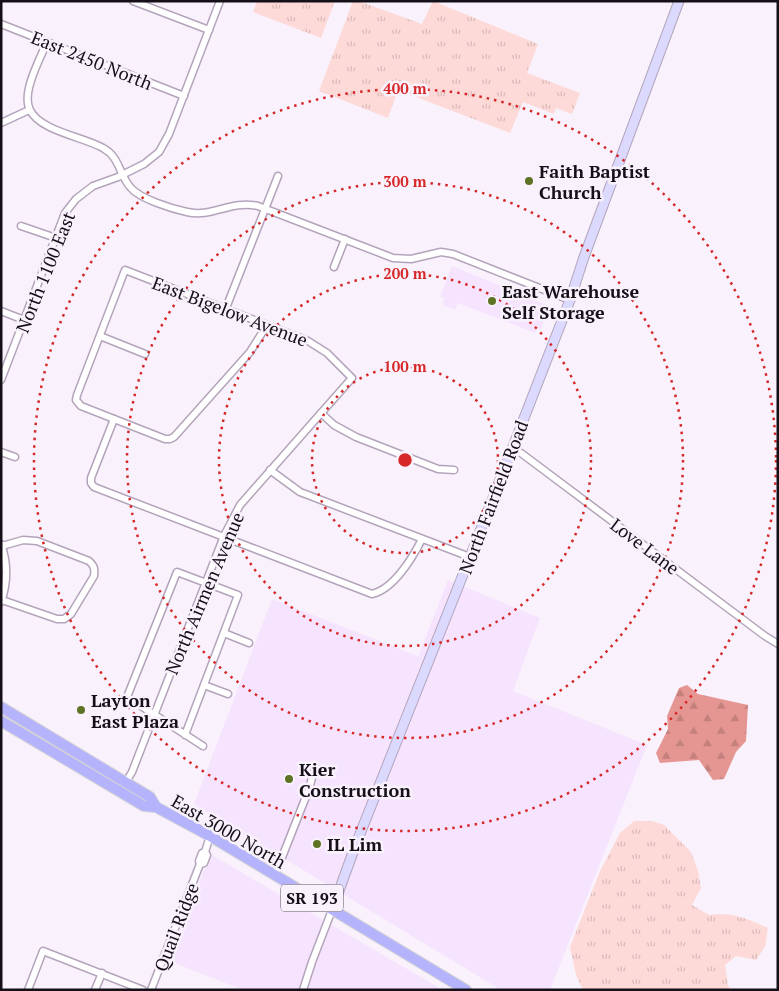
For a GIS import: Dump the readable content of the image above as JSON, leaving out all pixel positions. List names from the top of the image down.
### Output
{
  "streets": {
    "main road": ["North Fairfield Road", "East 3000 North", "SR 193"],
    "street": [
      "East 2450 North",
      "North 1100 East",
      "East Bigelow Avenue",
      "Love Lane",
      "North Airmen Avenue",
      "Quail Ridge"
    ]
  },
  "crossings": [
    ["East 2450 North", "North 1100 East"],
    ["East Bigelow Avenue", "North Airmen Avenue"],
    ["North Fairfield Road", "Love Lane"],
    ["North Fairfield Road", "East 3000 North"],
    ["North Airmen Avenue", "East 3000 North"],
    ["East 3000 North", "Quail Ridge"]
  ],
  "places": [
    "Faith Baptist Church",
    "East Warehouse Self Storage",
    "Layton East Plaza",
    "Kier Construction",
    "IL Lim"
  ],
  "rings": [
    "400 m",
    "300 m",
    "200 m",
    "100 m"
  ]
}
